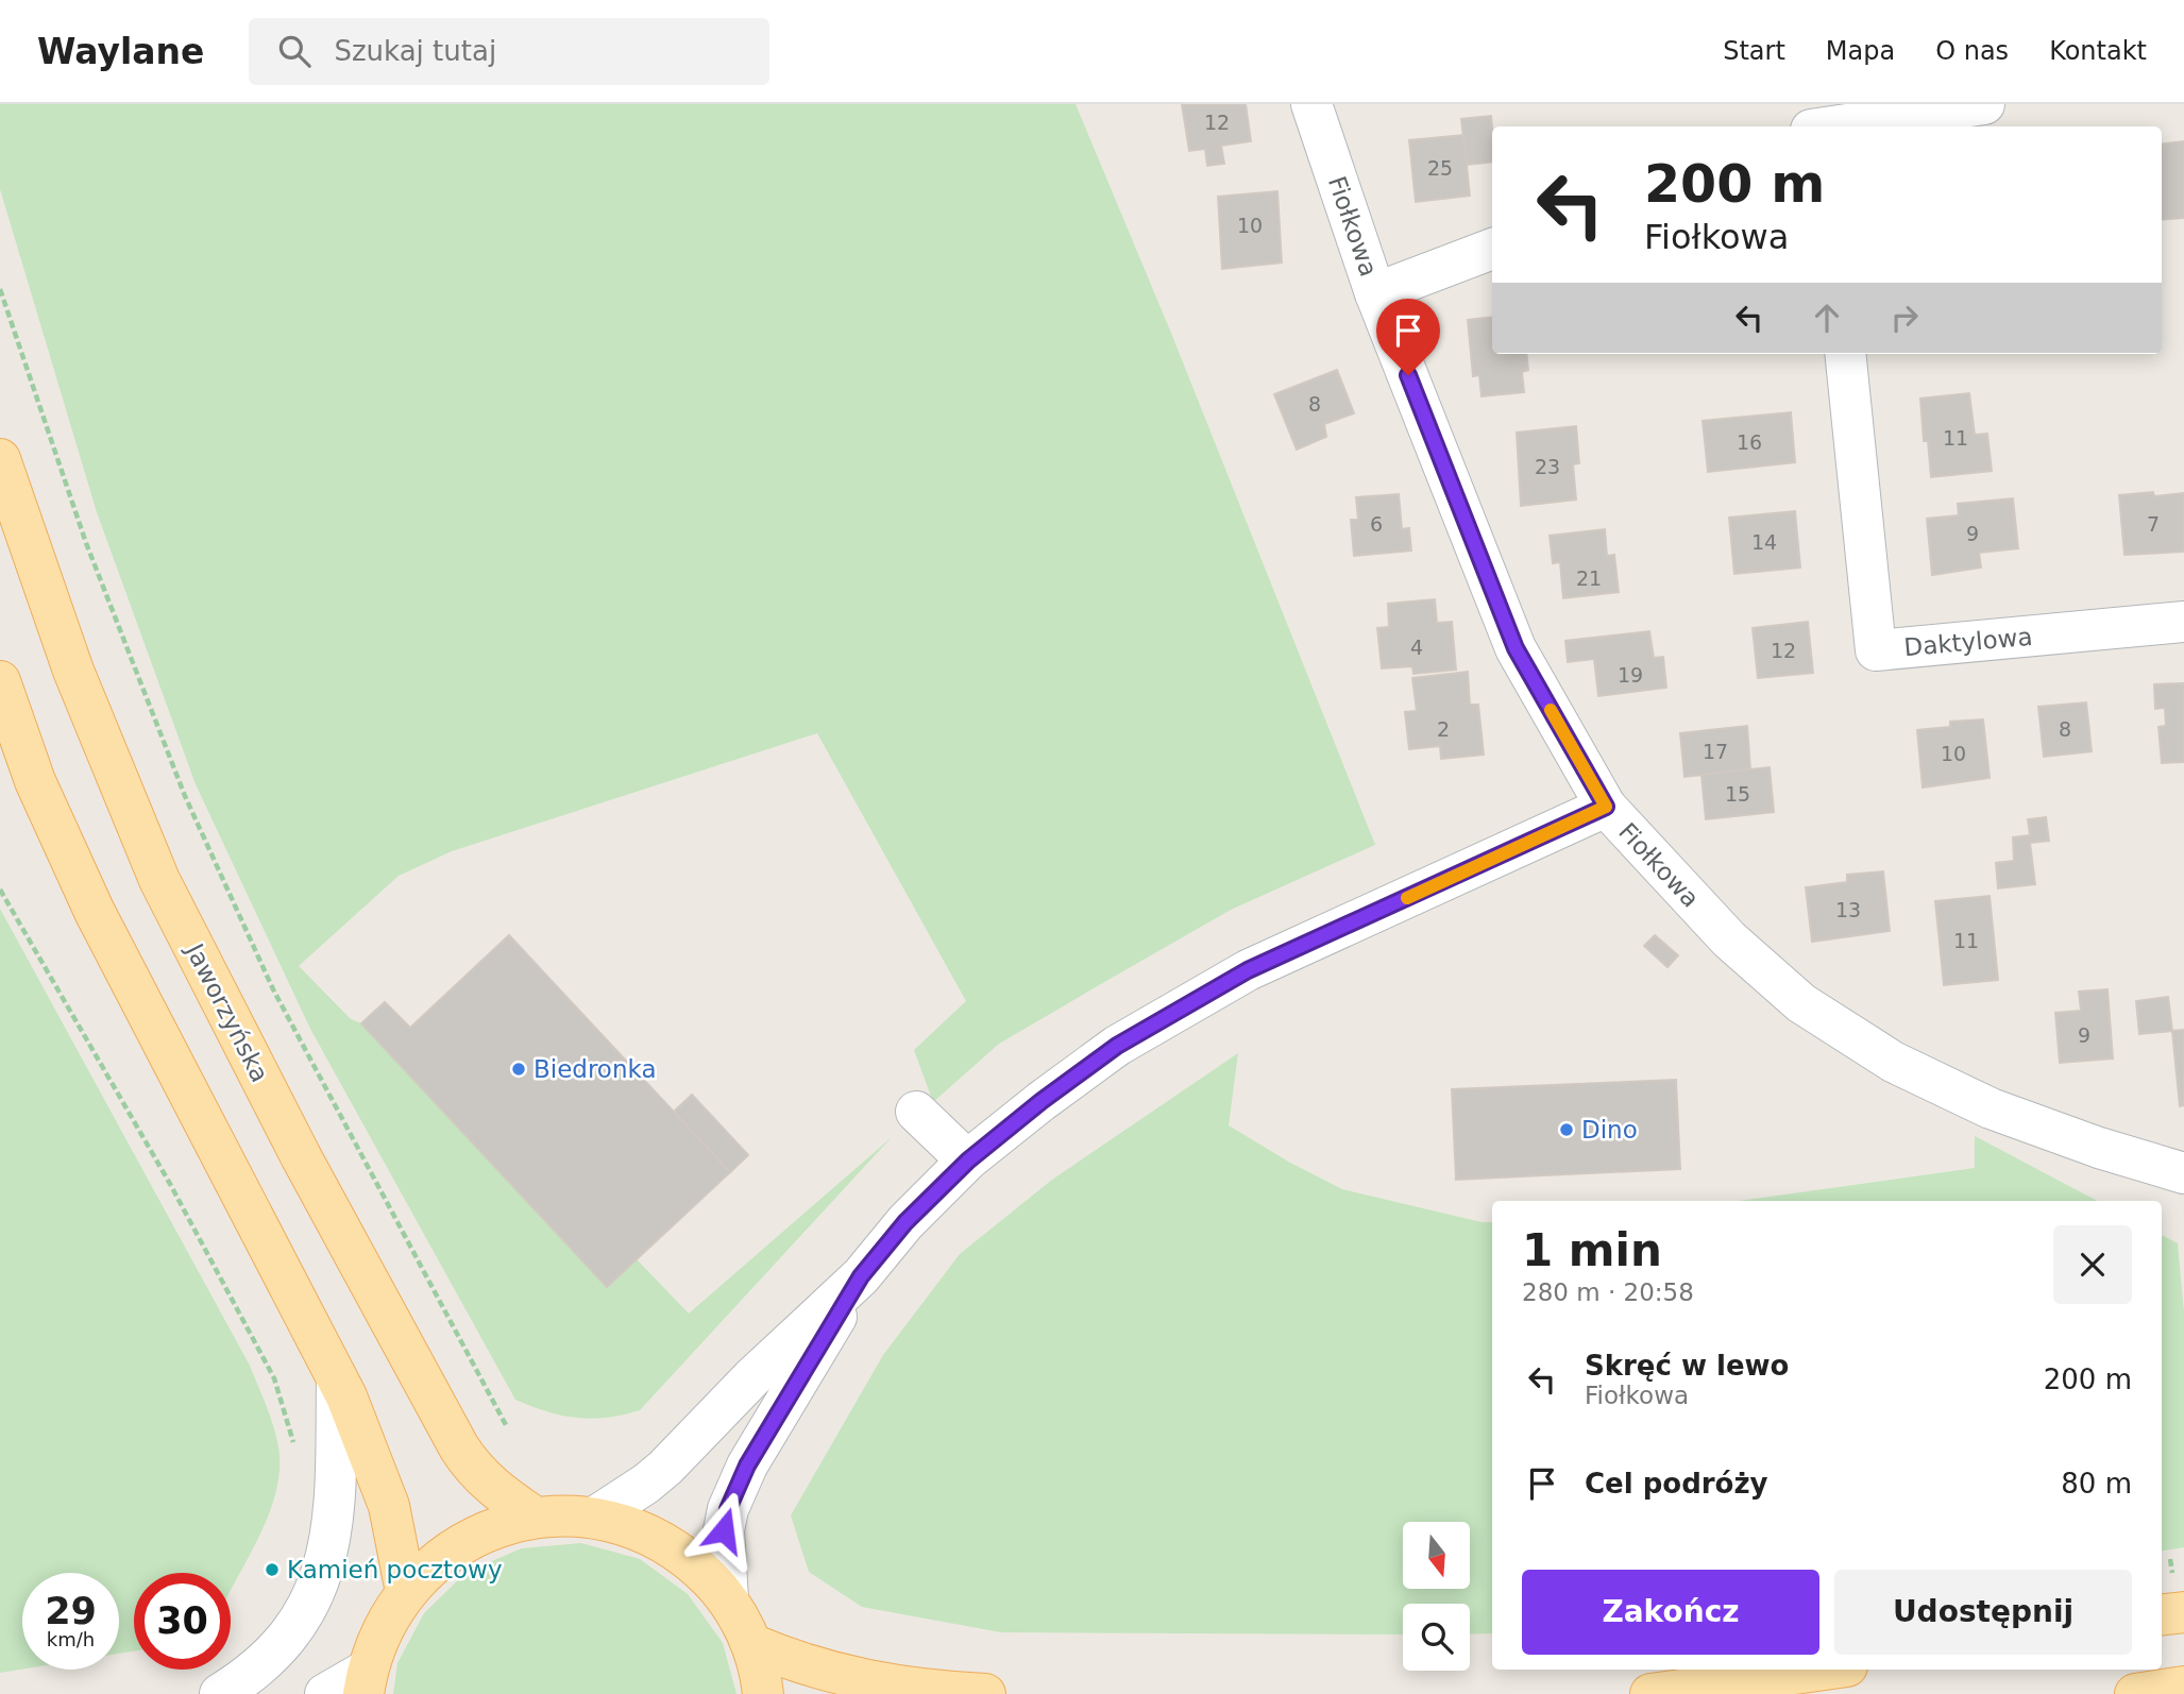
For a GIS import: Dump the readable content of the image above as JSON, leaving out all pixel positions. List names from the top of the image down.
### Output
{
  "streets": {
    "main road": ["Jaworzyńska"],
    "street": ["Fiołkowa", "Daktylowa"]
  },
  "places": ["Biedronka", "Dino", "Kamień pocztowy"],
  "house_numbers": [
    "12",
    "25",
    "10",
    "8",
    "11",
    "16",
    "23",
    "6",
    "7",
    "9",
    "14",
    "21",
    "4",
    "12",
    "19",
    "2",
    "8",
    "17",
    "10",
    "15",
    "13",
    "11",
    "9"
  ],
  "north": "bottom",
  "page": {
    "header": "Waylane",
    "search": "Szukaj tutaj",
    "nav": [
      "Start",
      "Mapa",
      "O nas",
      "Kontakt"
    ],
    "turn": ["200 m", "Fiołkowa"],
    "heading": ["1 min", "280 m · 20:58"],
    "list": [
      {
        "name": "Skręć w lewo",
        "note": "Fiołkowa",
        "value": "200 m"
      },
      {
        "name": "Cel podróży",
        "value": "80 m"
      }
    ],
    "buttons": ["Zakończ", "Udostępnij"],
    "speed": "29 km/h",
    "limit": "30"
  }
}
